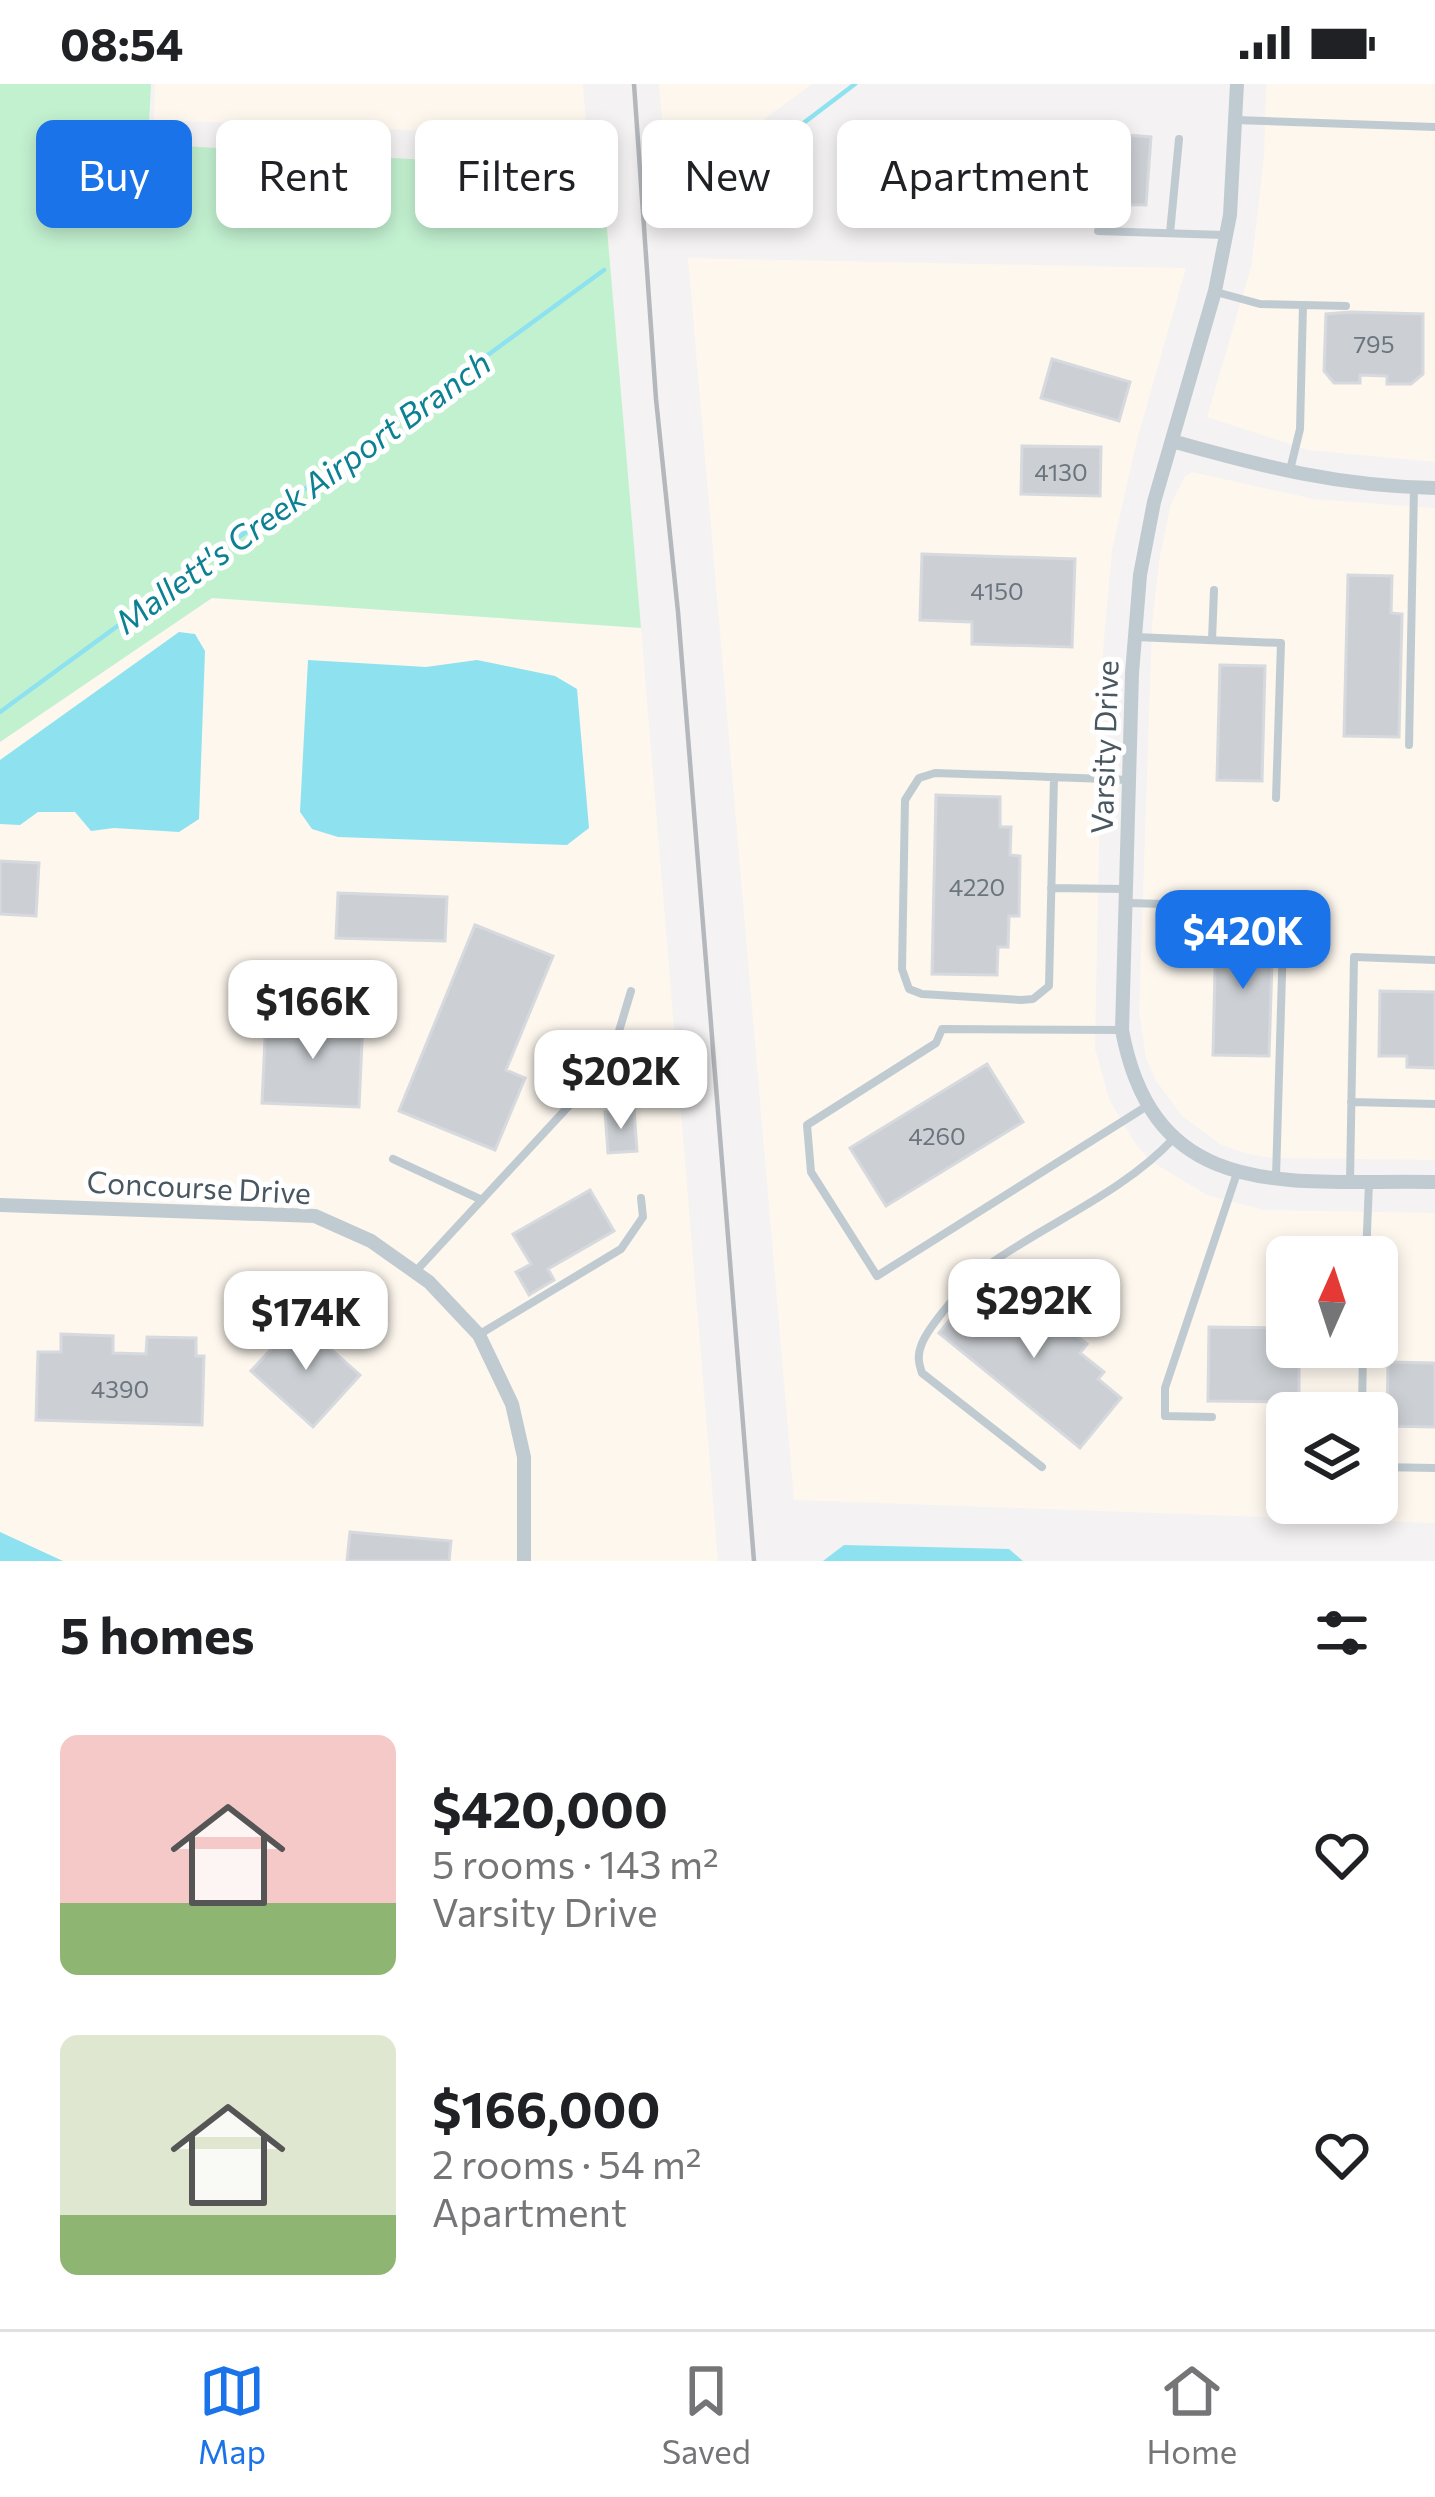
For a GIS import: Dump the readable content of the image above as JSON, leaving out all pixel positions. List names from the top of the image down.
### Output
{
  "streets": {
    "street": ["Varsity Drive", "Concourse Drive"]
  },
  "water": ["Mallett's Creek Airport Branch"],
  "house_numbers": [
    "795",
    "4130",
    "4150",
    "4220",
    "4260",
    "4390"
  ],
  "north": "top",
  "page": {
    "status": "08:54",
    "chip": [
      "Buy",
      "Rent",
      "Filters",
      "New",
      "Apartment"
    ],
    "price": [
      "$420K",
      "$166K",
      "$202K",
      "$292K",
      "$174K"
    ],
    "heading": "5 homes",
    "list": [
      {
        "name": "$420,000",
        "note": "5 rooms · 143 m² · Varsity Drive"
      },
      {
        "name": "$166,000",
        "note": "2 rooms · 54 m² · Apartment"
      }
    ],
    "tabs": ["Map", "Saved", "Home"]
  }
}
